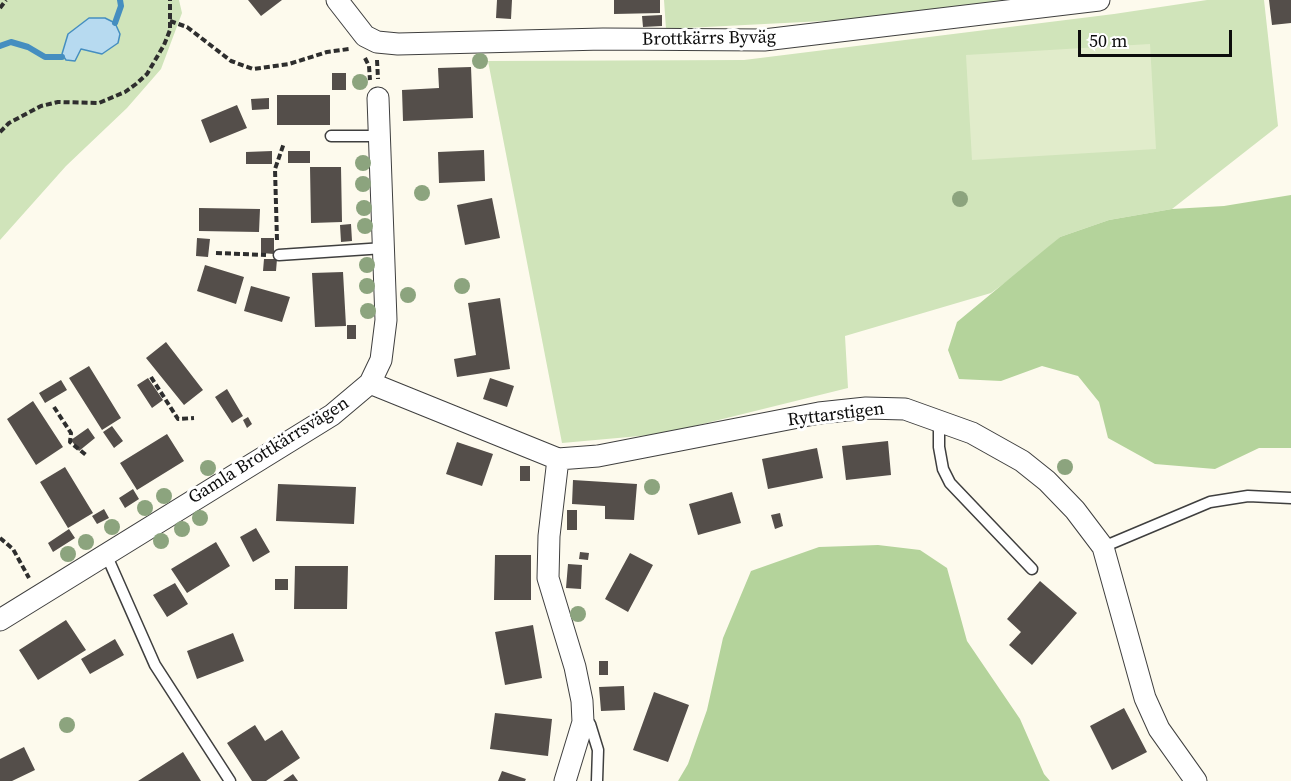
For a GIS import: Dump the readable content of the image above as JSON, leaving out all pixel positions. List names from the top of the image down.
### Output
{
  "streets": {
    "street": ["Brottkärrs Byväg", "Ryttarstigen", "Gamla Brottkärrsvägen"]
  },
  "crossings": [
    ["Ryttarstigen", "Gamla Brottkärrsvägen"]
  ],
  "scale_bar": "50 m"
}
